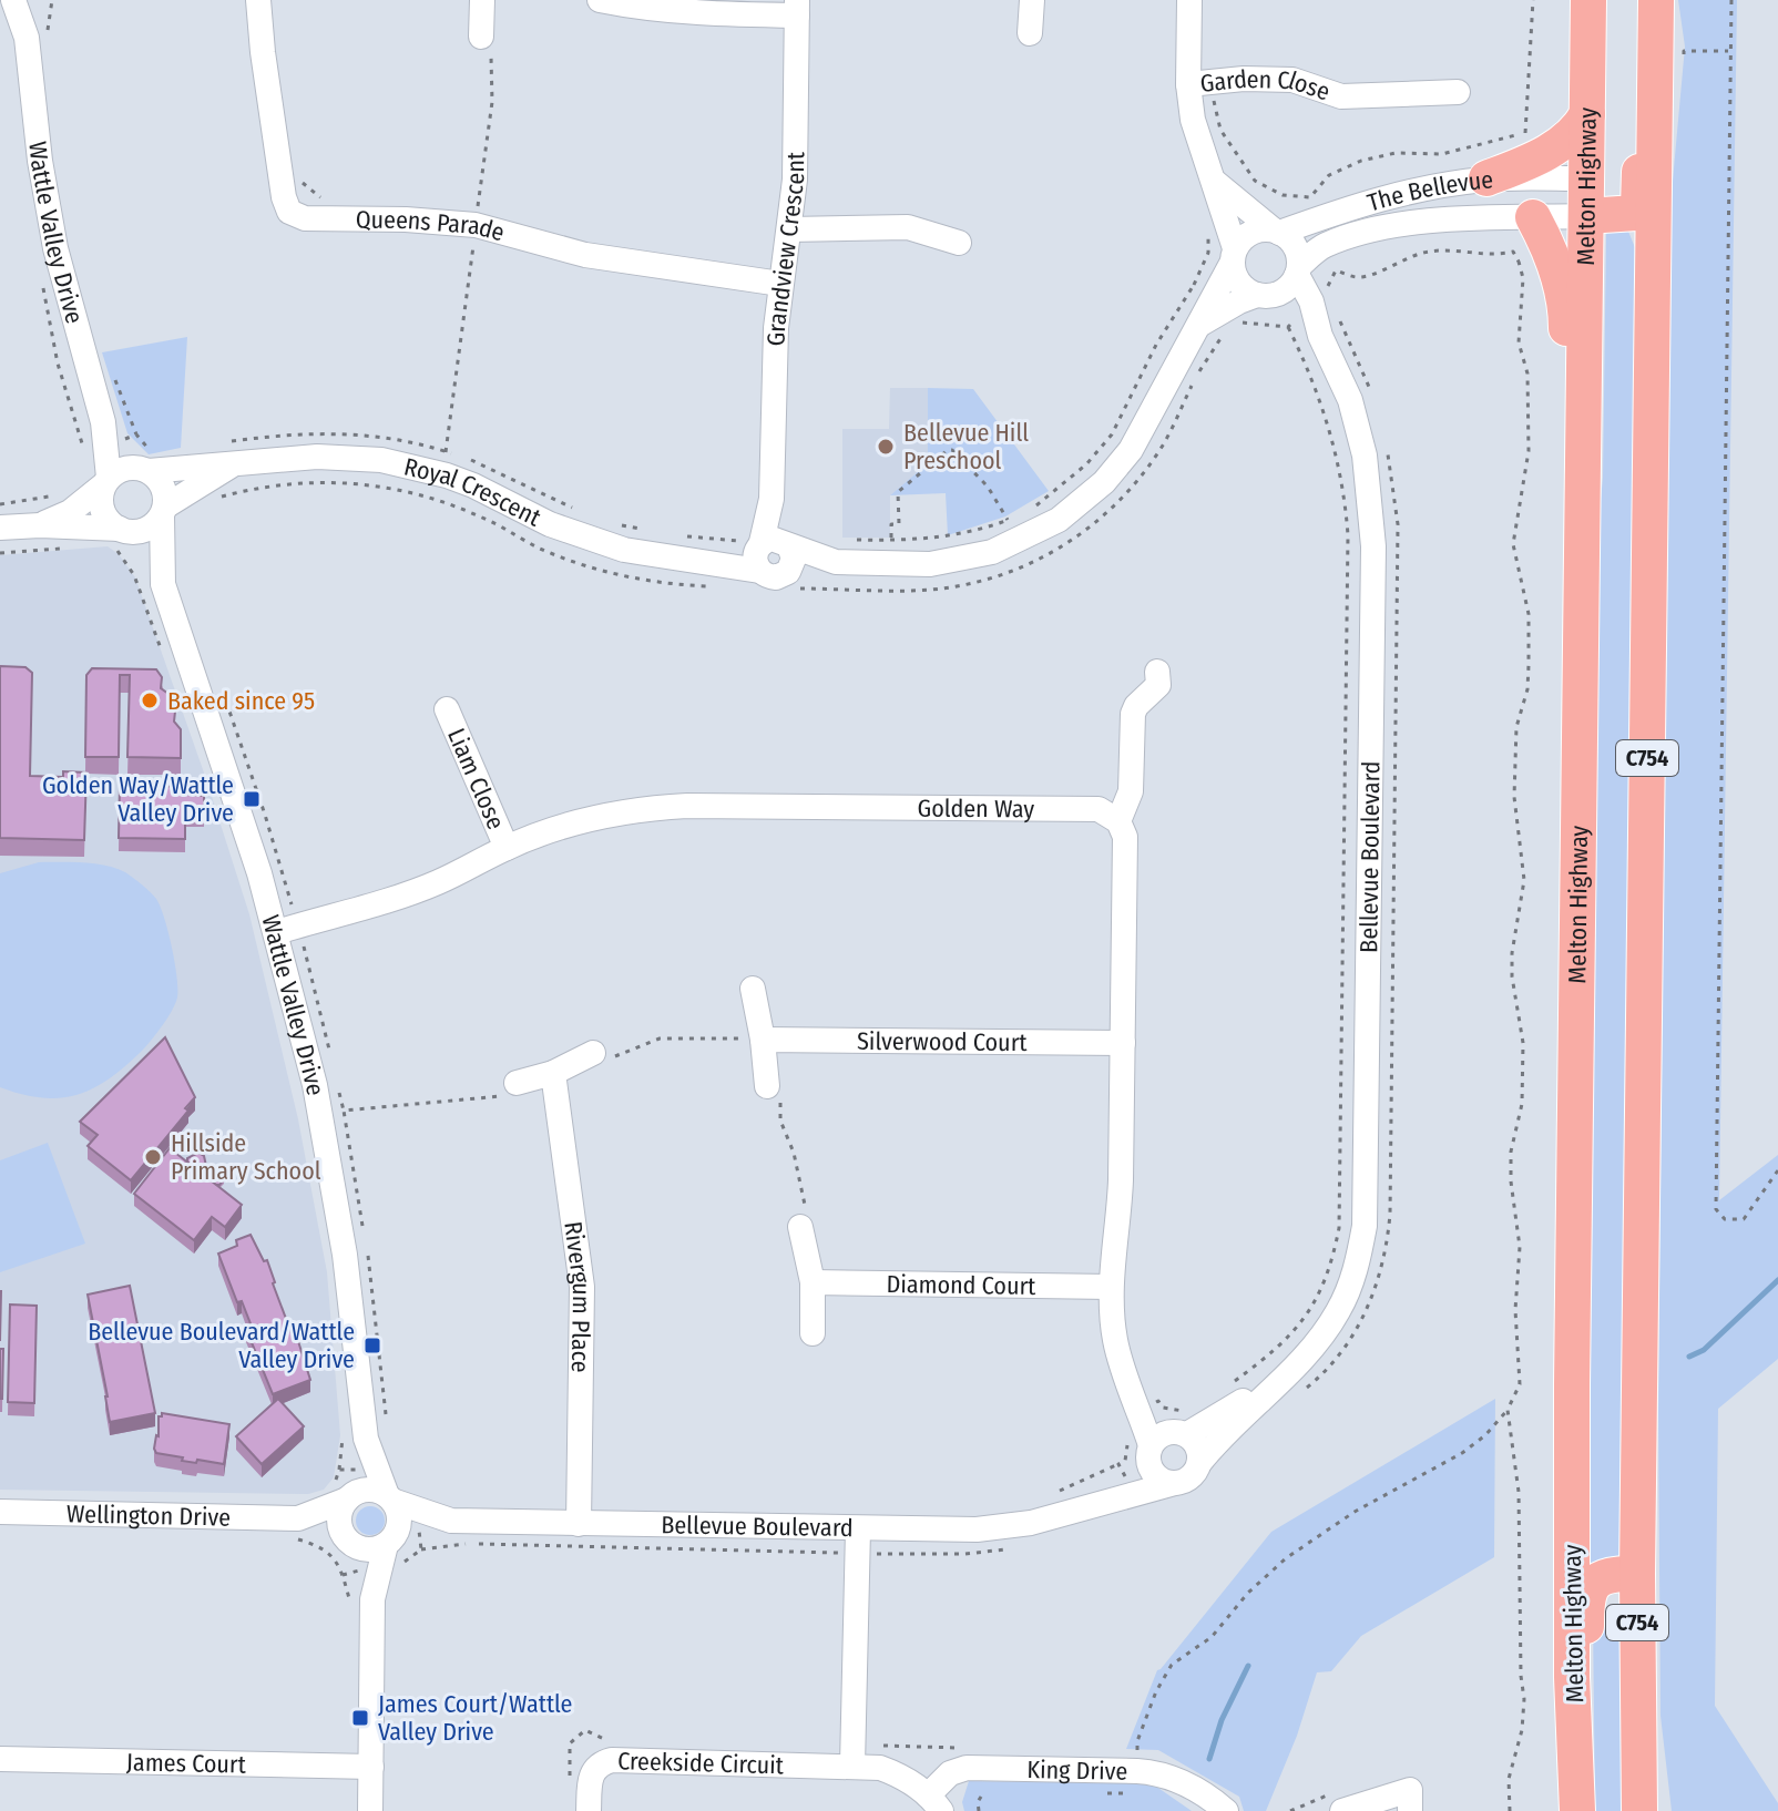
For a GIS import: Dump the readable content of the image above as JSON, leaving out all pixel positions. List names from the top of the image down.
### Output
{
  "streets": {
    "highway": ["Melton Highway", "C754"],
    "street": [
      "Garden Close",
      "The Bellevue",
      "Queens Parade",
      "Wattle Valley Drive",
      "Grandview Crescent",
      "Royal Crescent",
      "Liam Close",
      "Golden Way",
      "Bellevue Boulevard",
      "Silverwood Court",
      "Diamond Court",
      "Rivergum Place",
      "Wellington Drive",
      "James Court",
      "Creekside Circuit",
      "King Drive"
    ]
  },
  "crossings": [
    ["Melton Highway", "The Bellevue"],
    ["The Bellevue", "Bellevue Boulevard"],
    ["Queens Parade", "Grandview Crescent"],
    ["Wattle Valley Drive", "Royal Crescent"],
    ["Wattle Valley Drive", "Golden Way"],
    ["Wattle Valley Drive", "Bellevue Boulevard"],
    ["Wattle Valley Drive", "Wellington Drive"],
    ["Grandview Crescent", "Royal Crescent"],
    ["Liam Close", "Golden Way"],
    ["Bellevue Boulevard", "Rivergum Place"],
    ["Bellevue Boulevard", "Wellington Drive"],
    ["Creekside Circuit", "King Drive"]
  ],
  "places": {
    "other": ["Bellevue Hill Preschool", "Baked since 95", "Hillside Primary School"],
    "transit": ["Golden Way/Wattle Valley Drive", "Bellevue Boulevard/Wattle Valley Drive", "James Court/Wattle Valley Drive"]
  }
}
